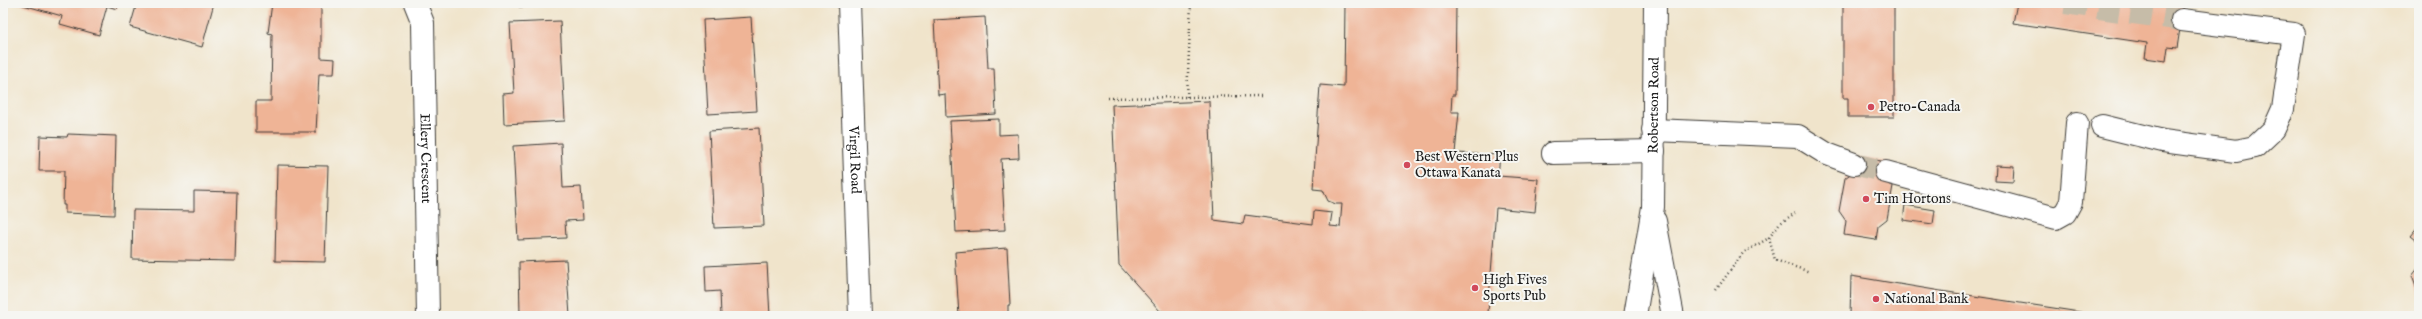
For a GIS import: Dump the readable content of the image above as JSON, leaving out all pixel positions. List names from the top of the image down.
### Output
{
  "streets": {
    "street": ["Robertson Road", "Ellery Crescent", "Virgil Road"]
  },
  "places": [
    "Petro-Canada",
    "Best Western Plus Ottawa Kanata",
    "Tim Hortons",
    "High Fives Sports Pub",
    "National Bank"
  ]
}
